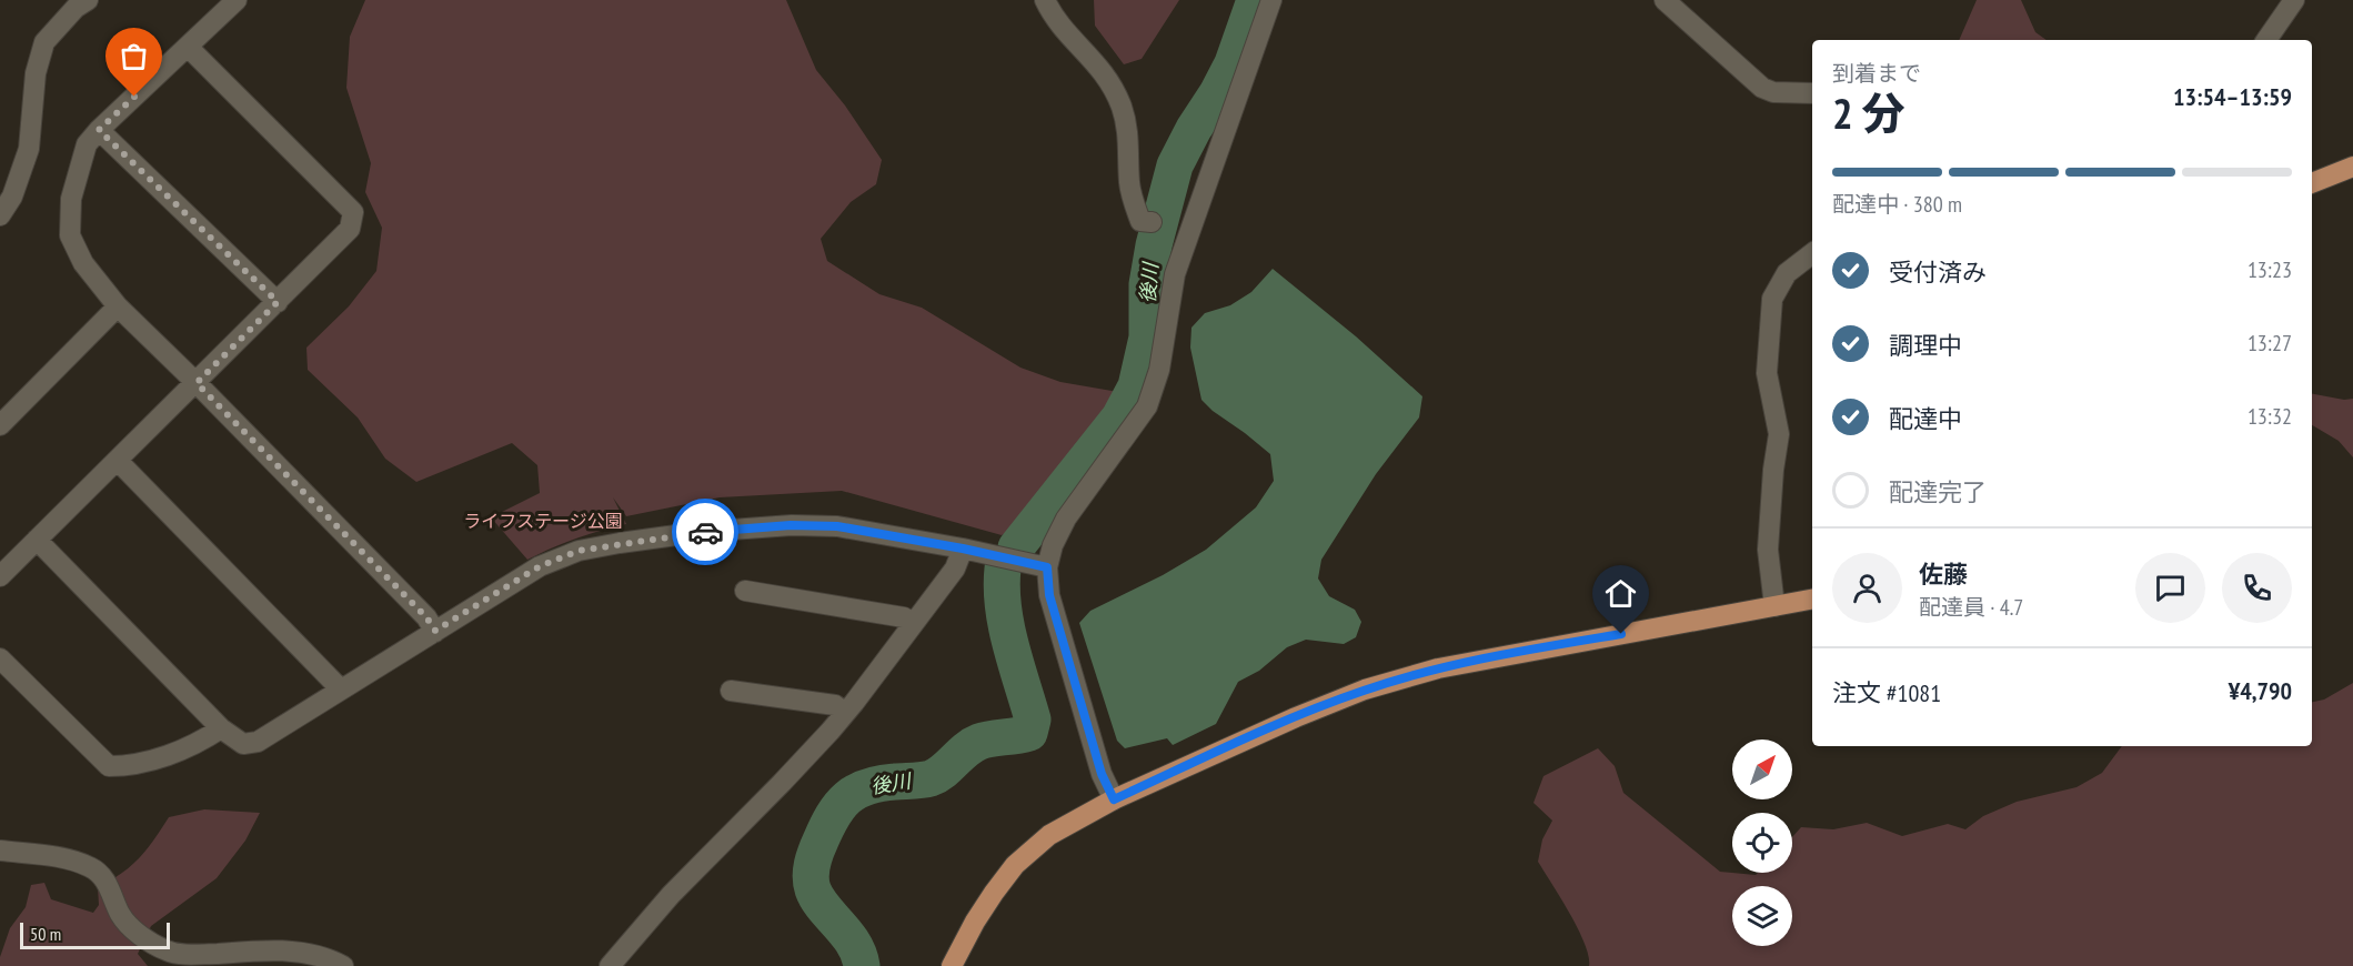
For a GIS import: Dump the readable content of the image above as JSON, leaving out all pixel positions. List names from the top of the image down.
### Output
{
  "water": ["後川"],
  "parks": ["ライフステージ公園"],
  "scale_bar": "50 m",
  "north": "top right",
  "page": {
    "heading": ["2 分", "到着まで", "13:54–13:59"],
    "panel": [
      "佐藤",
      "配達員 · 4.7",
      "注文 #1081",
      "¥4,790"
    ],
    "bar": "配達中 · 380 m",
    "list": [
      ["受付済み", "13:23"],
      ["調理中", "13:27"],
      ["配達中", "13:32"],
      "配達完了"
    ],
    "scale": "50 m"
  }
}
